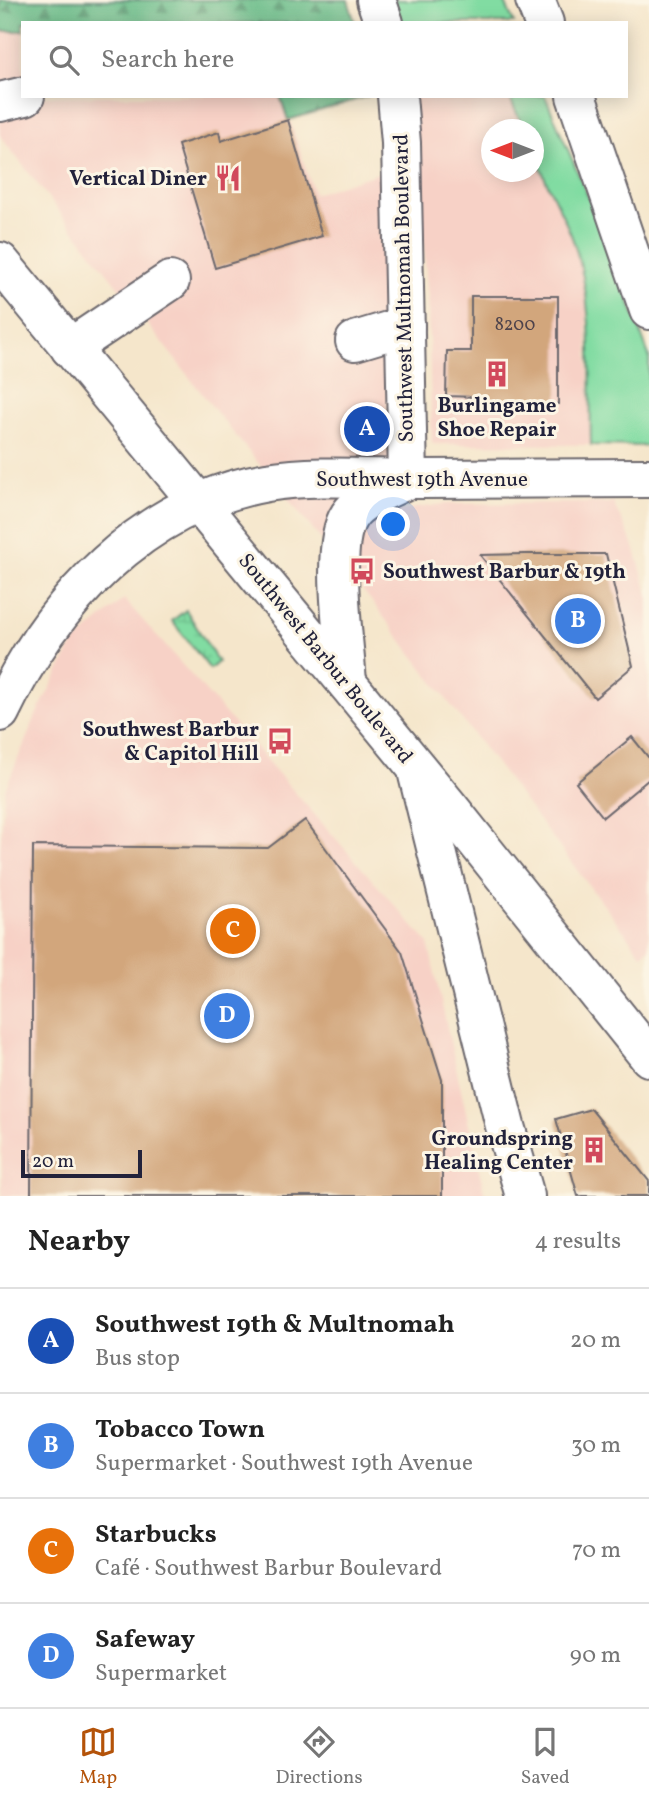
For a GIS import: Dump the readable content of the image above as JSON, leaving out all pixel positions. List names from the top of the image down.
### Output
{
  "streets": {
    "main road": ["Southwest Multnomah Boulevard", "Southwest 19th Avenue", "Southwest Barbur Boulevard"]
  },
  "crossings": [
    ["Southwest Multnomah Boulevard", "Southwest 19th Avenue"],
    ["Southwest 19th Avenue", "Southwest Barbur Boulevard"]
  ],
  "places": {
    "restaurant": ["Vertical Diner"],
    "building": ["Burlingame Shoe Repair", "Groundspring Healing Center"],
    "bus stop": ["Southwest Barbur & 19th", "Southwest Barbur & Capitol Hill"]
  },
  "house_numbers": ["8200"],
  "scale_bar": "20 m",
  "north": "left",
  "page": {
    "search": "Search here",
    "pins": [
      "A",
      "B",
      "C",
      "D"
    ],
    "scale": "20 m",
    "heading": ["Nearby", "4 results"],
    "list": [
      {
        "mark": "A",
        "name": "Southwest 19th & Multnomah",
        "note": "Bus stop",
        "value": "20 m"
      },
      {
        "mark": "B",
        "name": "Tobacco Town",
        "note": "Supermarket · Southwest 19th Avenue",
        "value": "30 m"
      },
      {
        "mark": "C",
        "name": "Starbucks",
        "note": "Café · Southwest Barbur Boulevard",
        "value": "70 m"
      },
      {
        "mark": "D",
        "name": "Safeway",
        "note": "Supermarket",
        "value": "90 m"
      }
    ],
    "nav": ["Map", "Directions", "Saved"]
  }
}
